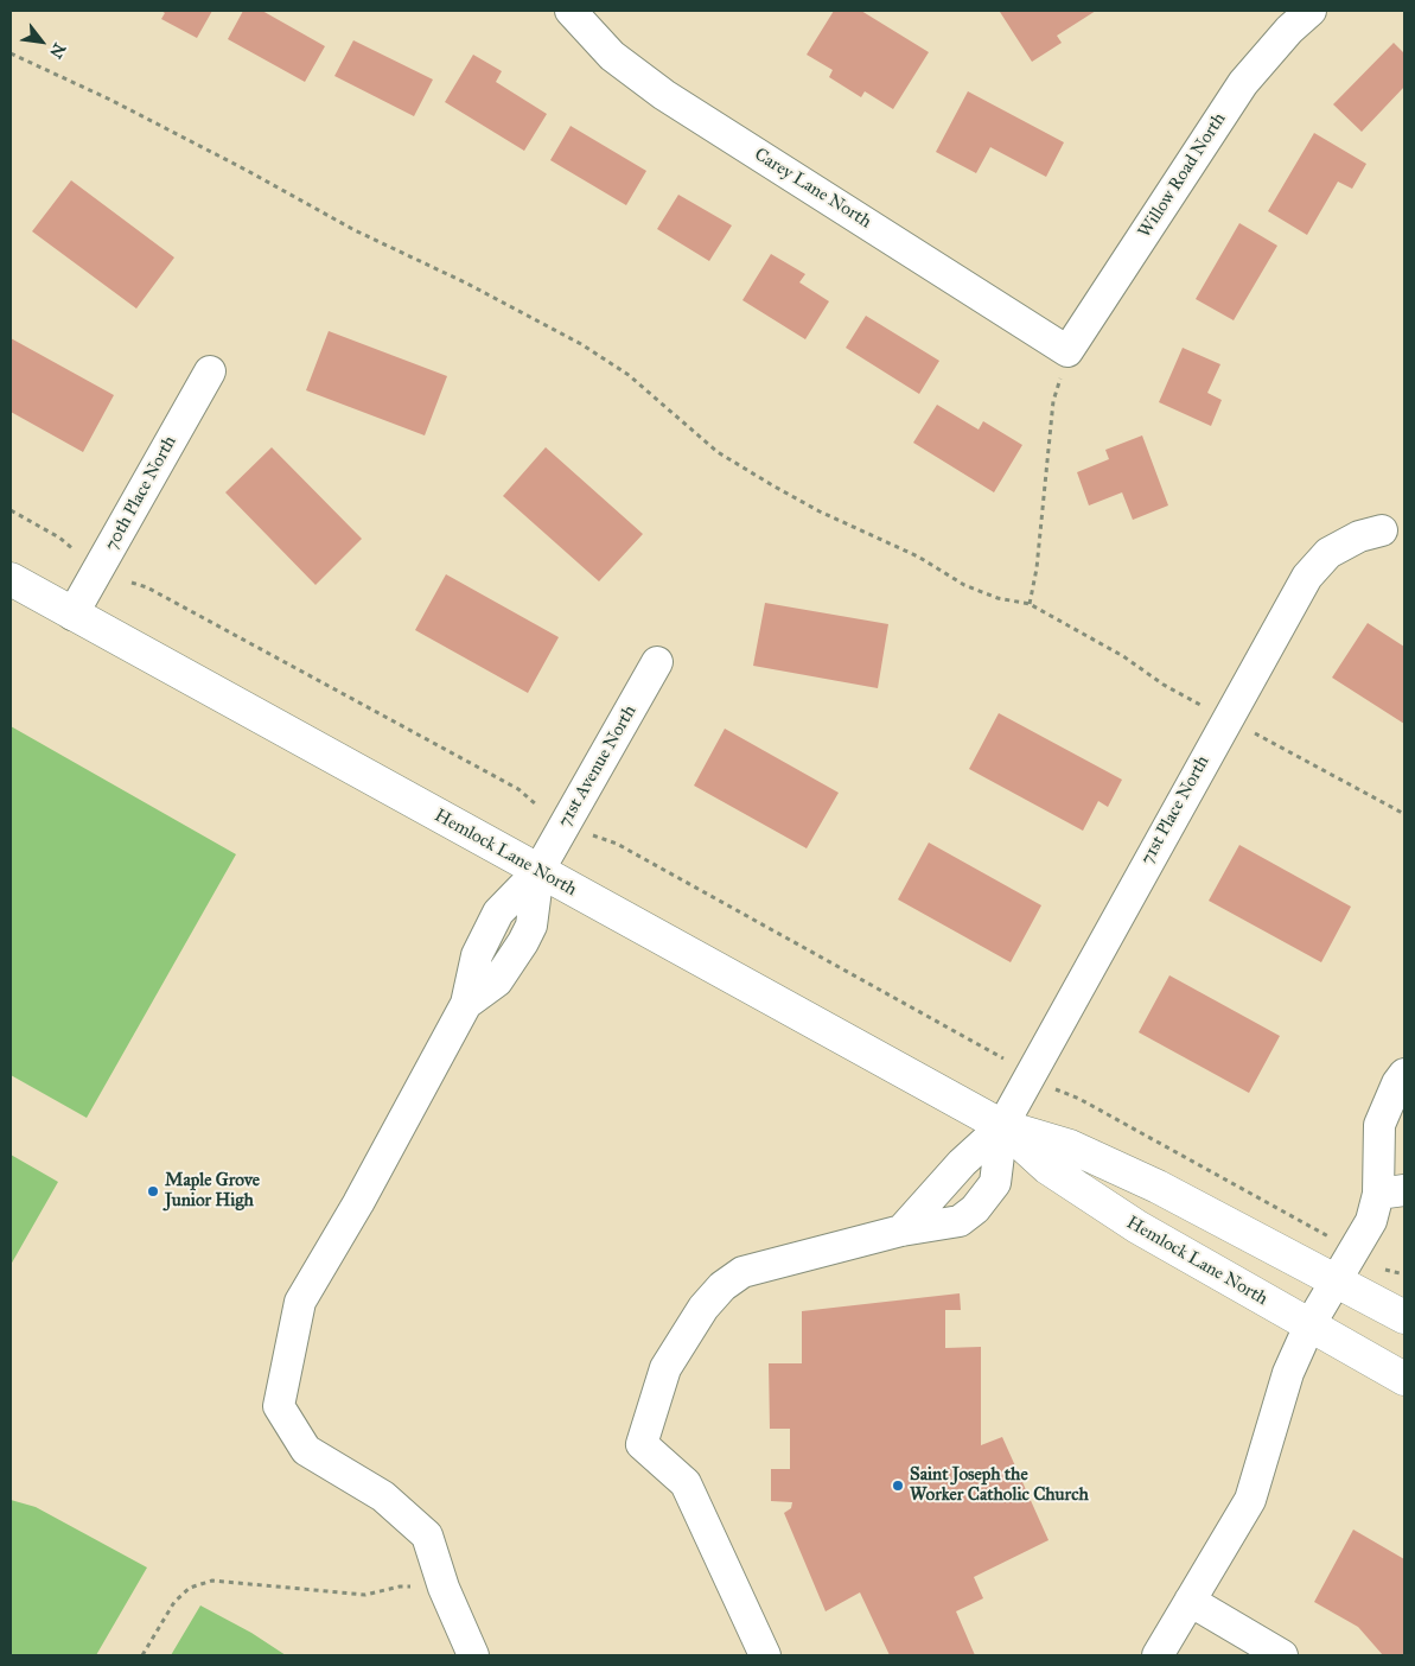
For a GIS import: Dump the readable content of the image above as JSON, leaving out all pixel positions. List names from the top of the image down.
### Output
{
  "streets": {
    "main road": ["Hemlock Lane North"],
    "street": [
      "Willow Road North",
      "Carey Lane North",
      "70th Place North",
      "71st Avenue North",
      "71st Place North"
    ]
  },
  "crossings": [
    ["Willow Road North", "Carey Lane North"],
    ["70th Place North", "Hemlock Lane North"],
    ["71st Avenue North", "Hemlock Lane North"],
    ["71st Place North", "Hemlock Lane North"]
  ],
  "places": ["Maple Grove Junior High", "Saint Joseph the Worker Catholic Church"],
  "north": "bottom right"
}
